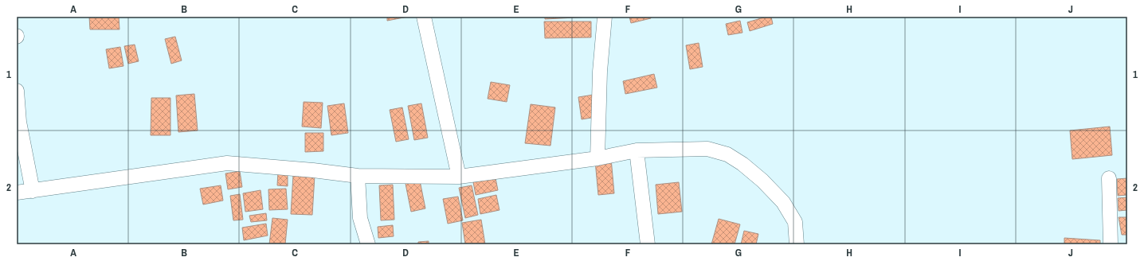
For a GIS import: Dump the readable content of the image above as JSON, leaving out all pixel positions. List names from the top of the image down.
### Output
{
  "grid": {
    "columns": [
      "A",
      "B",
      "C",
      "D",
      "E",
      "F",
      "G",
      "H",
      "I",
      "J"
    ],
    "rows": ["1", "2"]
  }
}
